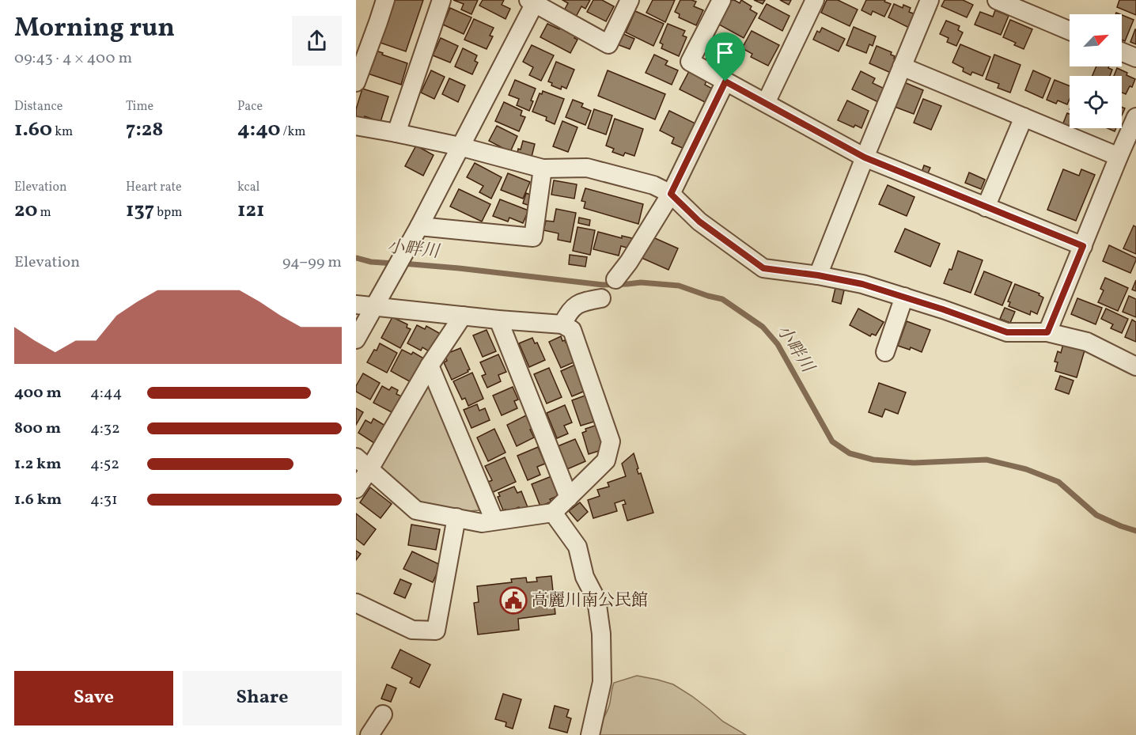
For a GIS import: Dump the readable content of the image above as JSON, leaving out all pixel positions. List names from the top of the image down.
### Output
{
  "water": ["小畔川"],
  "places": {
    "public building": ["高麗川南公民館"]
  },
  "north": "top right",
  "page": {
    "heading": ["Morning run", "09:43 · 4 × 400 m"],
    "stats": [
      ["Distance", "1.60 km"],
      ["Time", "7:28"],
      ["Pace", "4:40 /km"],
      ["Elevation", "20 m"],
      ["Heart rate", "137 bpm"],
      ["kcal", "121"]
    ],
    "chart": ["Elevation", "94–99 m"],
    "list": [
      {
        "name": "400 m",
        "note": "4:44"
      },
      {
        "name": "800 m",
        "note": "4:32"
      },
      {
        "name": "1.2 km",
        "note": "4:52"
      },
      {
        "name": "1.6 km",
        "note": "4:31"
      }
    ],
    "buttons": ["Save", "Share"]
  }
}
